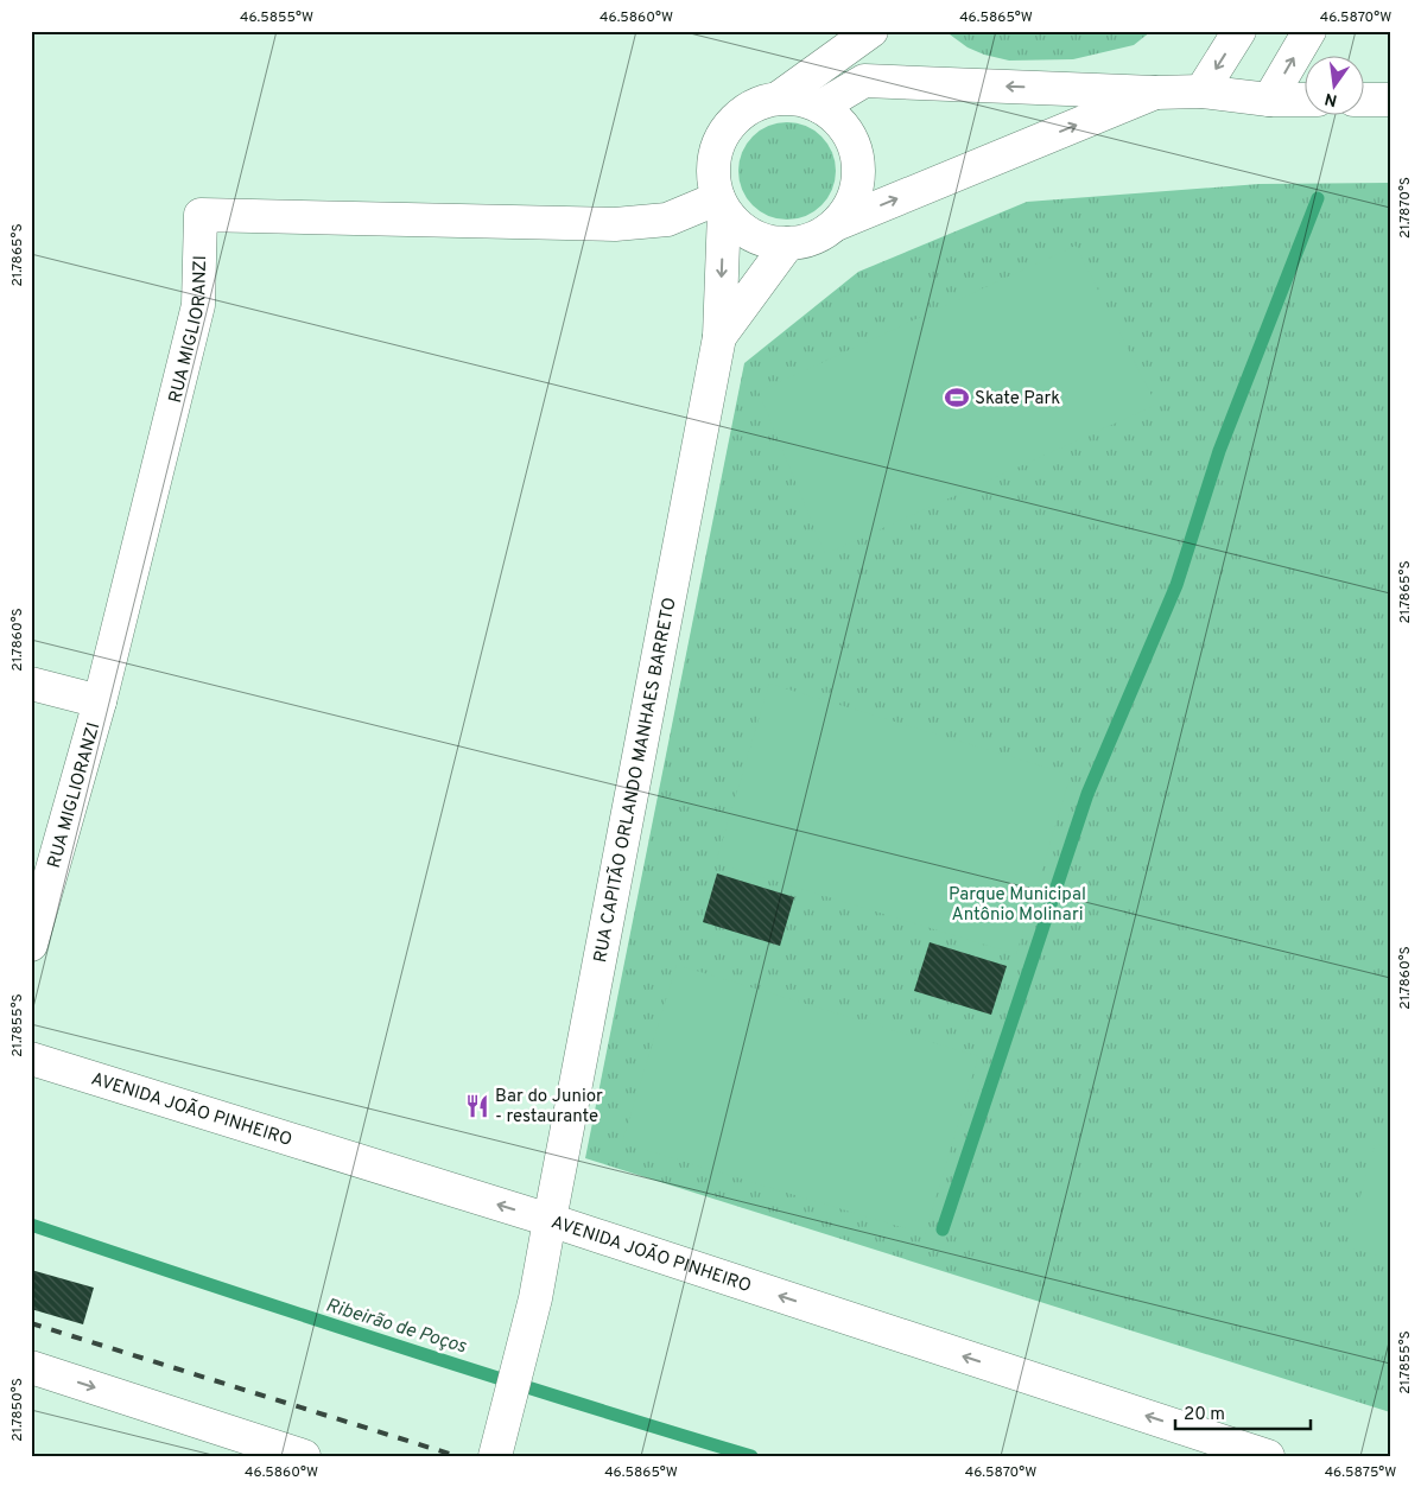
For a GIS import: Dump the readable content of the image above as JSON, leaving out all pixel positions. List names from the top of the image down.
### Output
{
  "streets": {
    "street": ["RUA MIGLIORANZI", "RUA CAPITÃO ORLANDO MANHAES BARRETO", "AVENIDA JOÃO PINHEIRO"]
  },
  "crossings": [
    ["RUA MIGLIORANZI", "RUA CAPITÃO ORLANDO MANHAES BARRETO"],
    ["RUA CAPITÃO ORLANDO MANHAES BARRETO", "AVENIDA JOÃO PINHEIRO"]
  ],
  "one_way": ["AVENIDA JOÃO PINHEIRO"],
  "water": ["Ribeirão de Poços"],
  "parks": ["Parque Municipal Antônio Molinari"],
  "places": {
    "sports": ["Skate Park"],
    "restaurant": ["Bar do Junior - restaurante"]
  },
  "scale_bar": "20 m",
  "north": "bottom",
  "coordinates": [
    "46.5855°W",
    "46.5860°W",
    "46.5865°W",
    "46.5870°W",
    "21.7870°S",
    "21.7865°S",
    "21.7860°S",
    "21.7855°S",
    "21.7850°S",
    "46.5875°W"
  ]
}
